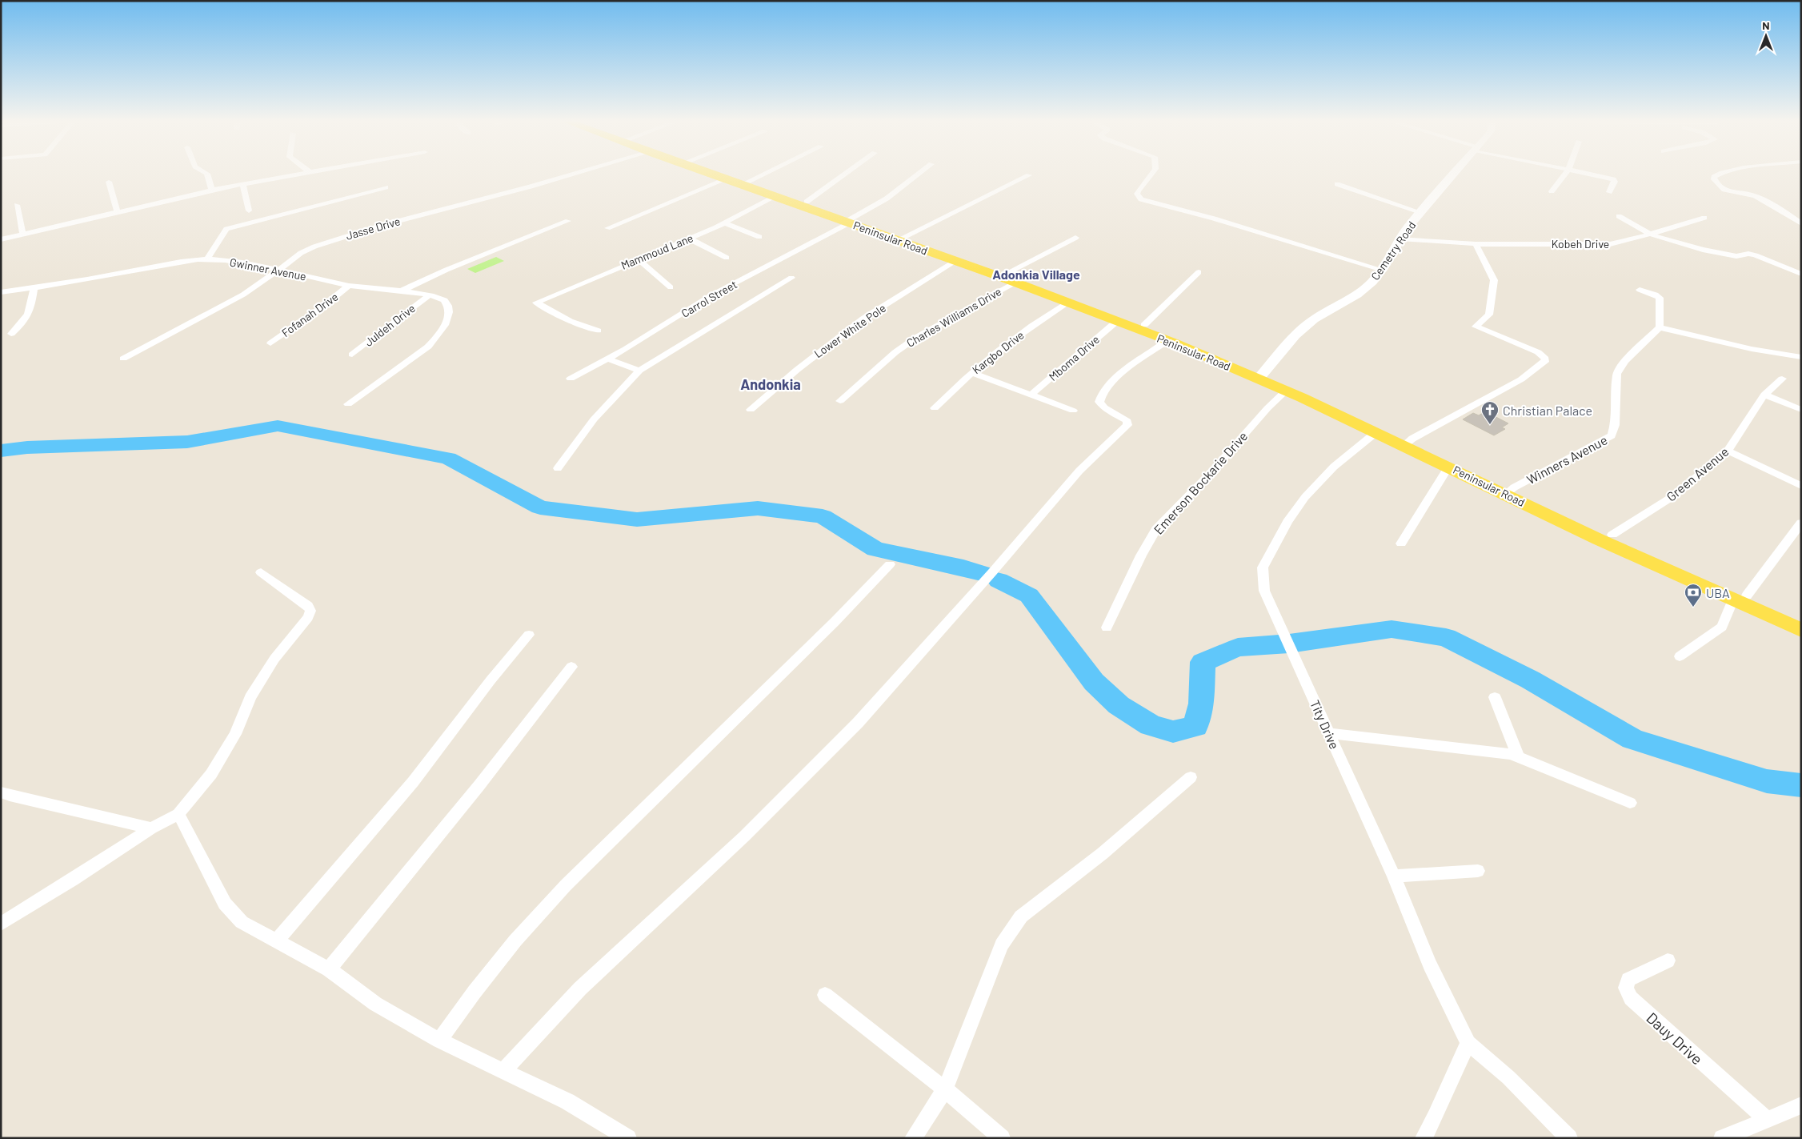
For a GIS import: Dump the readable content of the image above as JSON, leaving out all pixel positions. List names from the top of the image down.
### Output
{
  "streets": {
    "main road": ["Peninsular Road"],
    "street": [
      "Jasse Drive",
      "Kobeh Drive",
      "Cemetry Road",
      "Mammoud Lane",
      "Gwinner Avenue",
      "Carrol Street",
      "Fofanah Drive",
      "Charles Williams Drive",
      "Juldeh Drive",
      "Lower White Pole",
      "Kargbo Drive",
      "Mboma Drive",
      "Winners Avenue",
      "Green Avenue",
      "Emerson Bockarie Drive",
      "Tity Drive",
      "Dauy Drive"
    ]
  },
  "crossings": [
    ["Jasse Drive", "Gwinner Avenue"],
    ["Peninsular Road", "Cemetry Road"],
    ["Peninsular Road", "Mammoud Lane"],
    ["Peninsular Road", "Carrol Street"],
    ["Peninsular Road", "Charles Williams Drive"],
    ["Peninsular Road", "Lower White Pole"],
    ["Peninsular Road", "Kargbo Drive"],
    ["Peninsular Road", "Mboma Drive"],
    ["Peninsular Road", "Winners Avenue"],
    ["Peninsular Road", "Green Avenue"],
    ["Peninsular Road", "Emerson Bockarie Drive"],
    ["Peninsular Road", "Tity Drive"],
    ["Kobeh Drive", "Cemetry Road"],
    ["Gwinner Avenue", "Fofanah Drive"],
    ["Gwinner Avenue", "Juldeh Drive"]
  ],
  "districts": ["Adonkia Village", "Andonkia"],
  "places": {
    "church": ["Christian Palace"],
    "bank": ["UBA"]
  },
  "north": "top"
}
